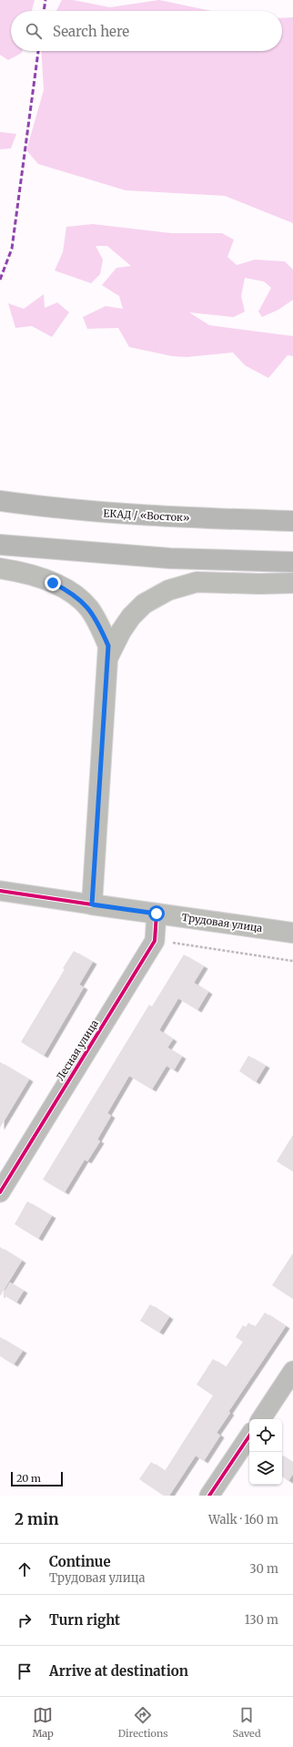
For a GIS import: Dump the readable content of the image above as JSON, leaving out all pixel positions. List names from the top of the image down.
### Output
{
  "streets": {
    "highway": ["ЕКАД / «Восток»"],
    "main road": ["Трудовая улица"],
    "street": ["Лесная улица"]
  },
  "crossings": [
    ["Трудовая улица", "Лесная улица"]
  ],
  "scale_bar": "20 m",
  "page": {
    "search": "Search here",
    "scale": "20 m",
    "heading": ["2 min", "Walk · 160 m"],
    "list": [
      ["Continue", "Трудовая улица", "30 m"],
      ["Turn right", "130 m"],
      "Arrive at destination"
    ],
    "nav": ["Map", "Directions", "Saved"]
  }
}
